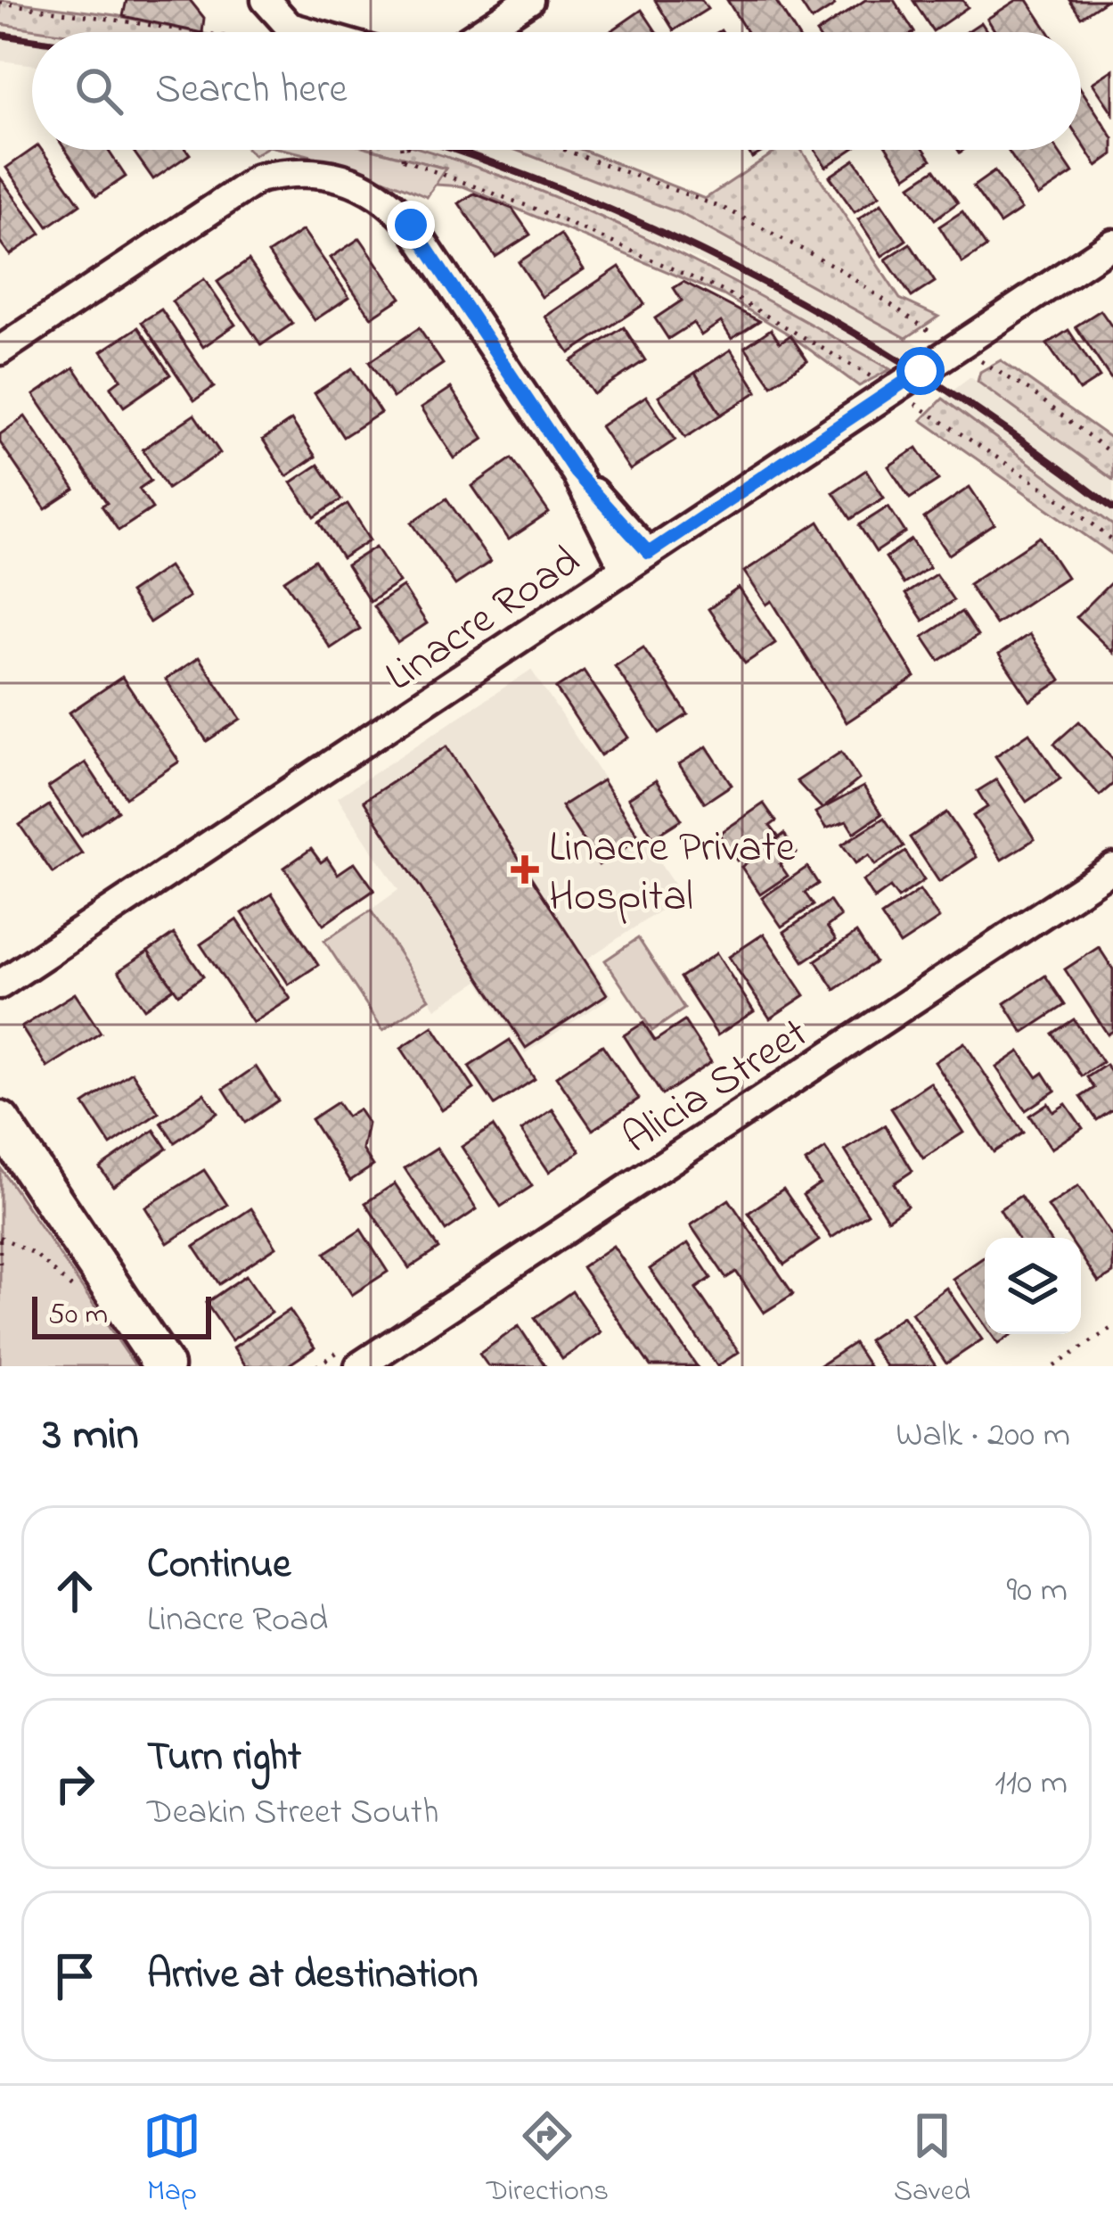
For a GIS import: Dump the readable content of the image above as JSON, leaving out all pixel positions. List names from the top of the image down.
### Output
{
  "streets": {
    "street": ["Linacre Road", "Alicia Street"]
  },
  "places": {
    "health": ["Linacre Private Hospital"]
  },
  "scale_bar": "50 m",
  "page": {
    "search": "Search here",
    "scale": "50 m",
    "heading": ["3 min", "Walk · 200 m"],
    "list": [
      ["Continue", "Linacre Road", "90 m"],
      ["Turn right", "Deakin Street South", "110 m"],
      "Arrive at destination"
    ],
    "nav": ["Map", "Directions", "Saved"]
  }
}
